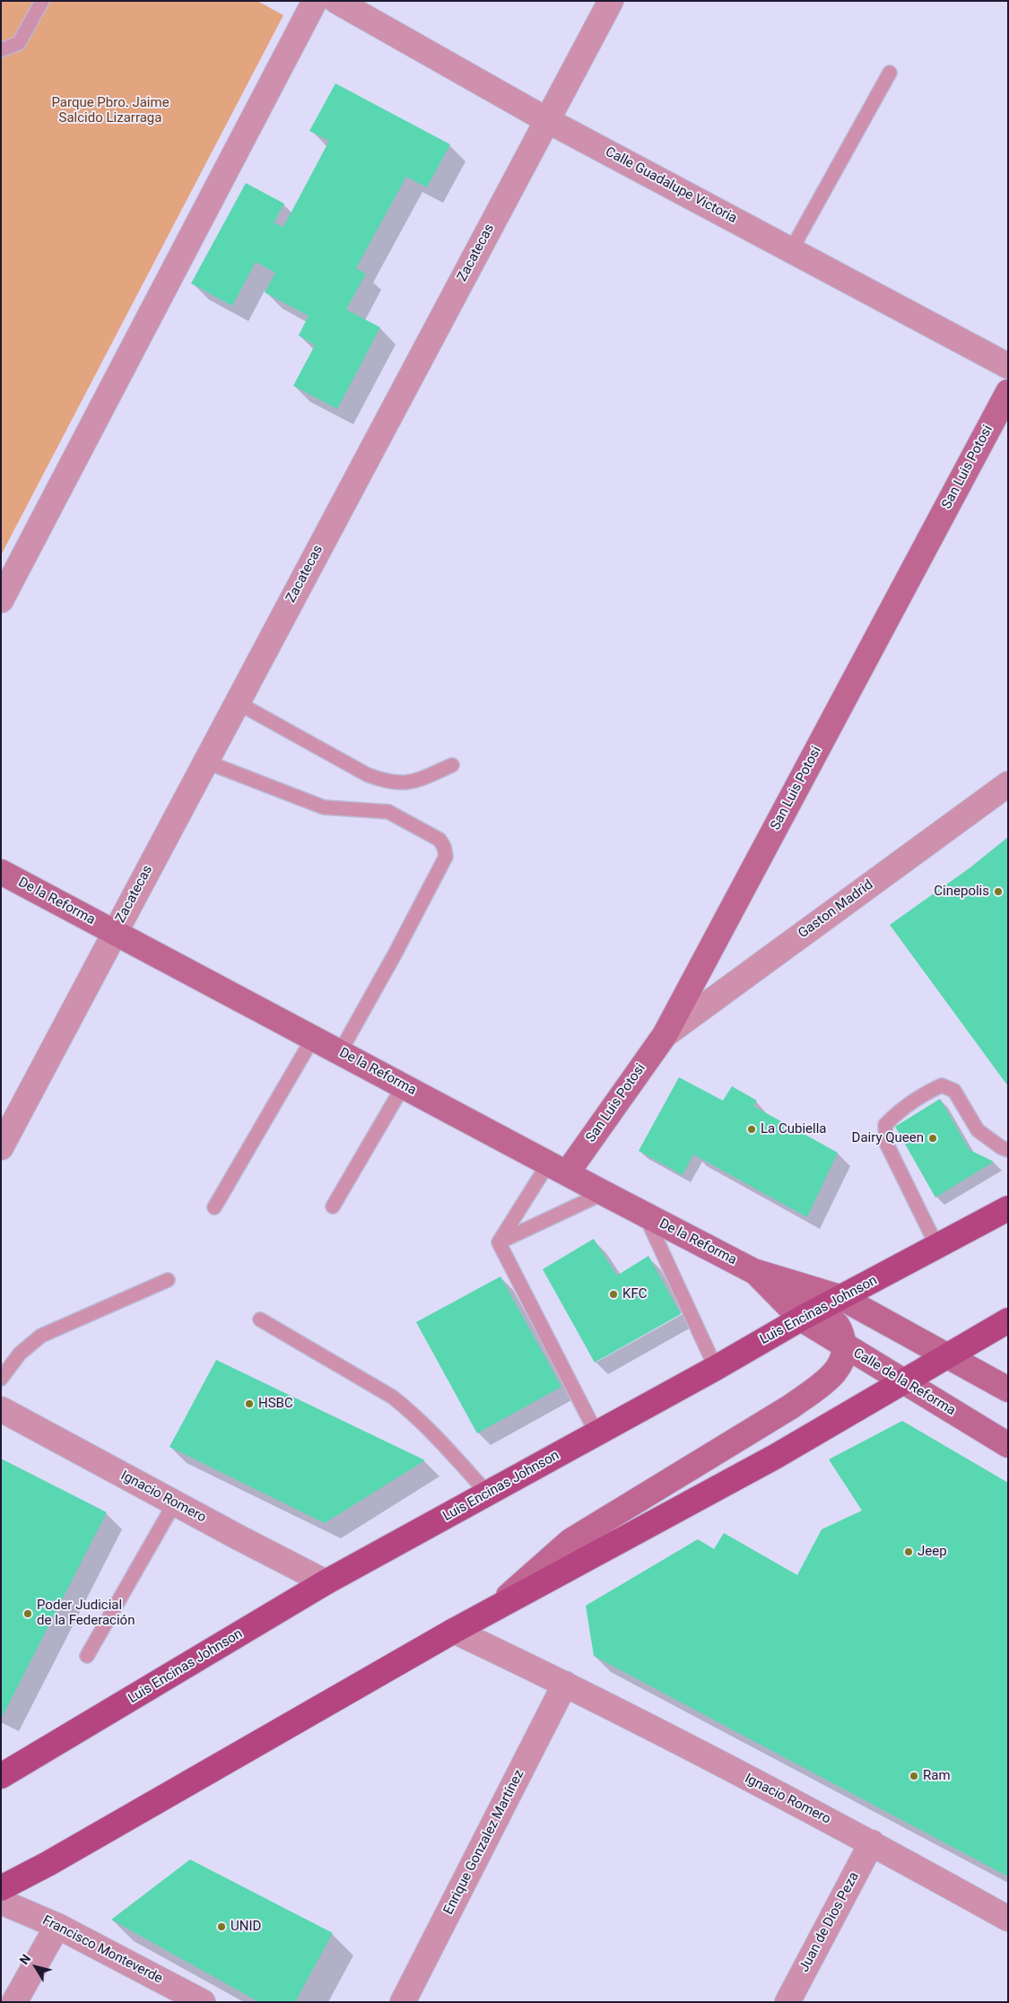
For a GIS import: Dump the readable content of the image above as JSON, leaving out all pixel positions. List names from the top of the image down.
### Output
{
  "streets": {
    "main road": [
      "San Luis Potosi",
      "De la Reforma",
      "Luis Encinas Johnson",
      "Calle de la Reforma"
    ],
    "street": [
      "Calle Guadalupe Victoria",
      "Zacatecas",
      "Gaston Madrid",
      "Ignacio Romero",
      "Enrique Gonzalez Martínez",
      "Juan de Dios Peza",
      "Francisco Monteverde"
    ]
  },
  "crossings": [
    ["Calle Guadalupe Victoria", "Zacatecas"],
    ["Zacatecas", "De la Reforma"],
    ["San Luis Potosi", "De la Reforma"],
    ["San Luis Potosi", "Gaston Madrid"],
    ["De la Reforma", "Luis Encinas Johnson"],
    ["Luis Encinas Johnson", "Ignacio Romero"],
    ["Ignacio Romero", "Enrique Gonzalez Martínez"],
    ["Ignacio Romero", "Juan de Dios Peza"]
  ],
  "parks": ["Parque Pbro. Jaime Salcido Lizarraga"],
  "places": [
    "Cinepolis",
    "La Cubiella",
    "Dairy Queen",
    "KFC",
    "HSBC",
    "Jeep",
    "Poder Judicial de la Federación",
    "Ram",
    "UNID"
  ],
  "north": "top left"
}
